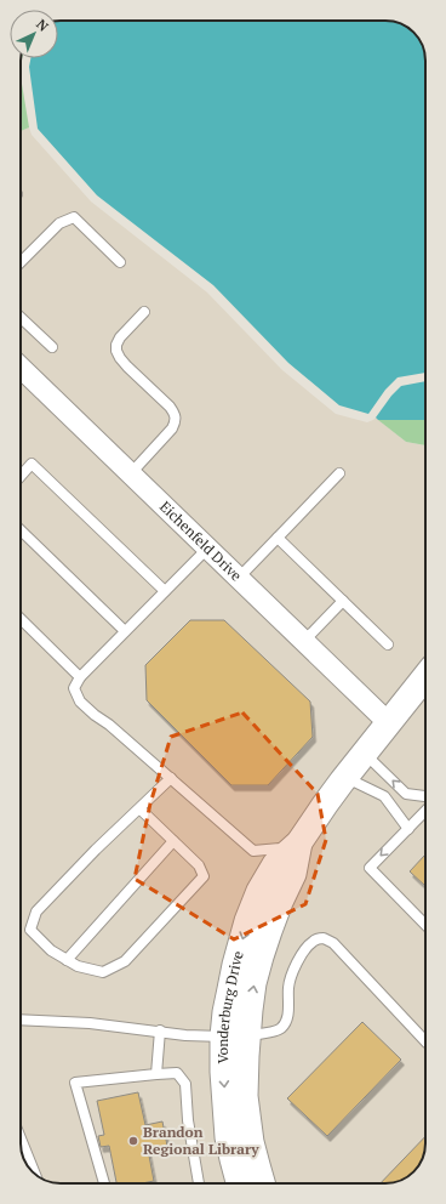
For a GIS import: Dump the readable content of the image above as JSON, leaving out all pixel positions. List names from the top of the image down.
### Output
{
  "streets": {
    "street": ["Eichenfeld Drive", "Vonderburg Drive"]
  },
  "crossings": [
    ["Eichenfeld Drive", "Vonderburg Drive"]
  ],
  "places": ["Brandon Regional Library"],
  "north": "top right"
}
